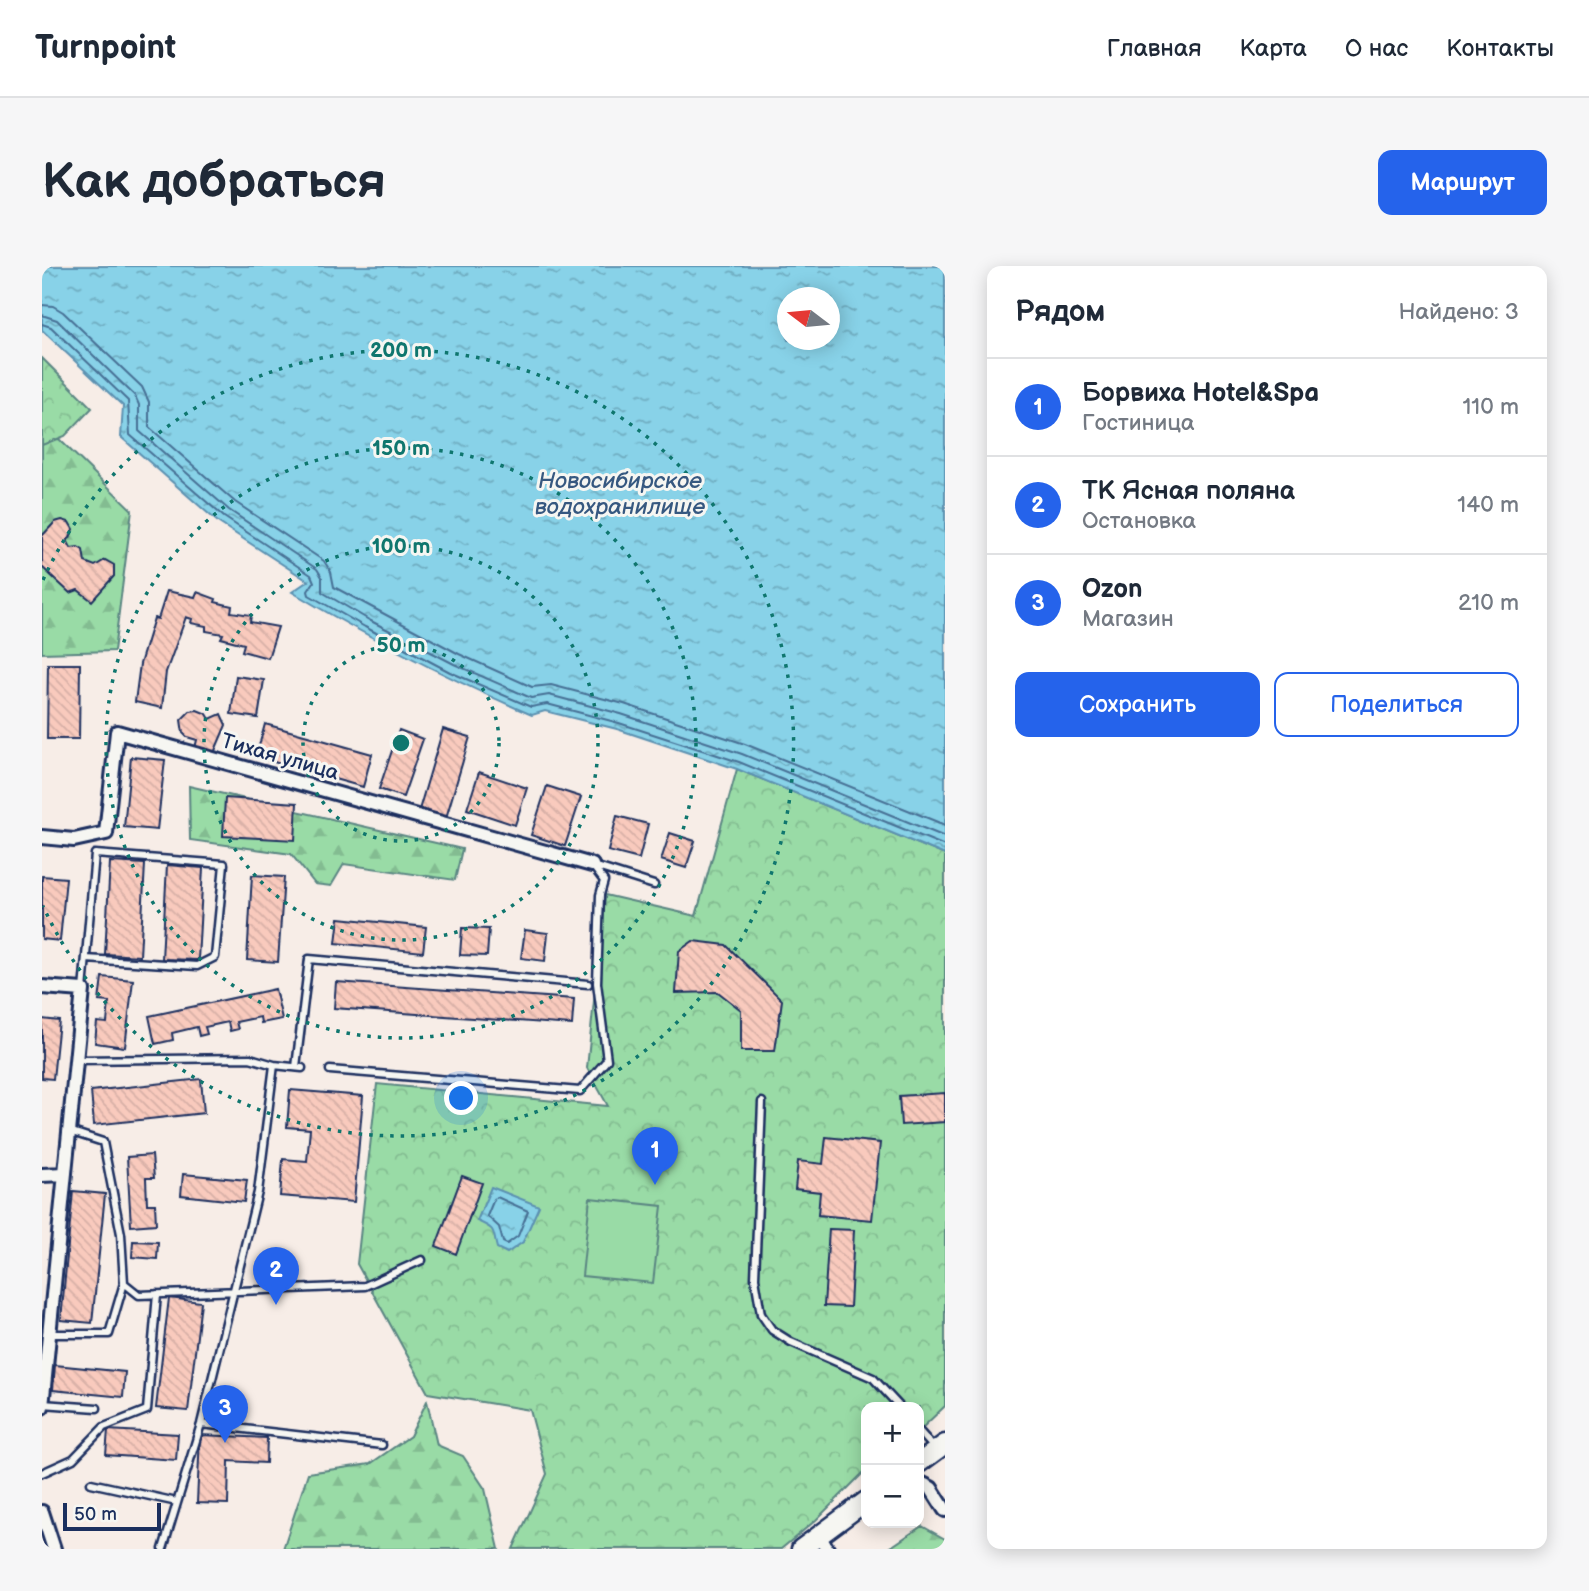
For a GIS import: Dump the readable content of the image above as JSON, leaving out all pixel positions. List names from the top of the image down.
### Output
{
  "streets": {
    "street": ["Тихая улица"]
  },
  "water": ["Новосибирское водохранилище"],
  "scale_bar": "50 m",
  "north": "left",
  "page": {
    "header": "Turnpoint",
    "nav": [
      "Главная",
      "Карта",
      "О нас",
      "Контакты"
    ],
    "buttons": [
      "Маршрут",
      ["Сохранить", "Поделиться"]
    ],
    "title": "Как добраться",
    "heading": ["Рядом", "Найдено: 3"],
    "list": [
      {
        "mark": "1",
        "name": "Борвиха Hotel&Spa",
        "note": "Гостиница",
        "value": "110 m"
      },
      {
        "mark": "2",
        "name": "ТК Ясная поляна",
        "note": "Остановка",
        "value": "140 m"
      },
      {
        "mark": "3",
        "name": "Ozon",
        "note": "Магазин",
        "value": "210 m"
      }
    ],
    "pins": ["1", "2", "3"],
    "map_buttons": ["+", "−"],
    "scale": "50 m"
  },
  "rings": [
    "200 m",
    "150 m",
    "100 m",
    "50 m"
  ]
}
